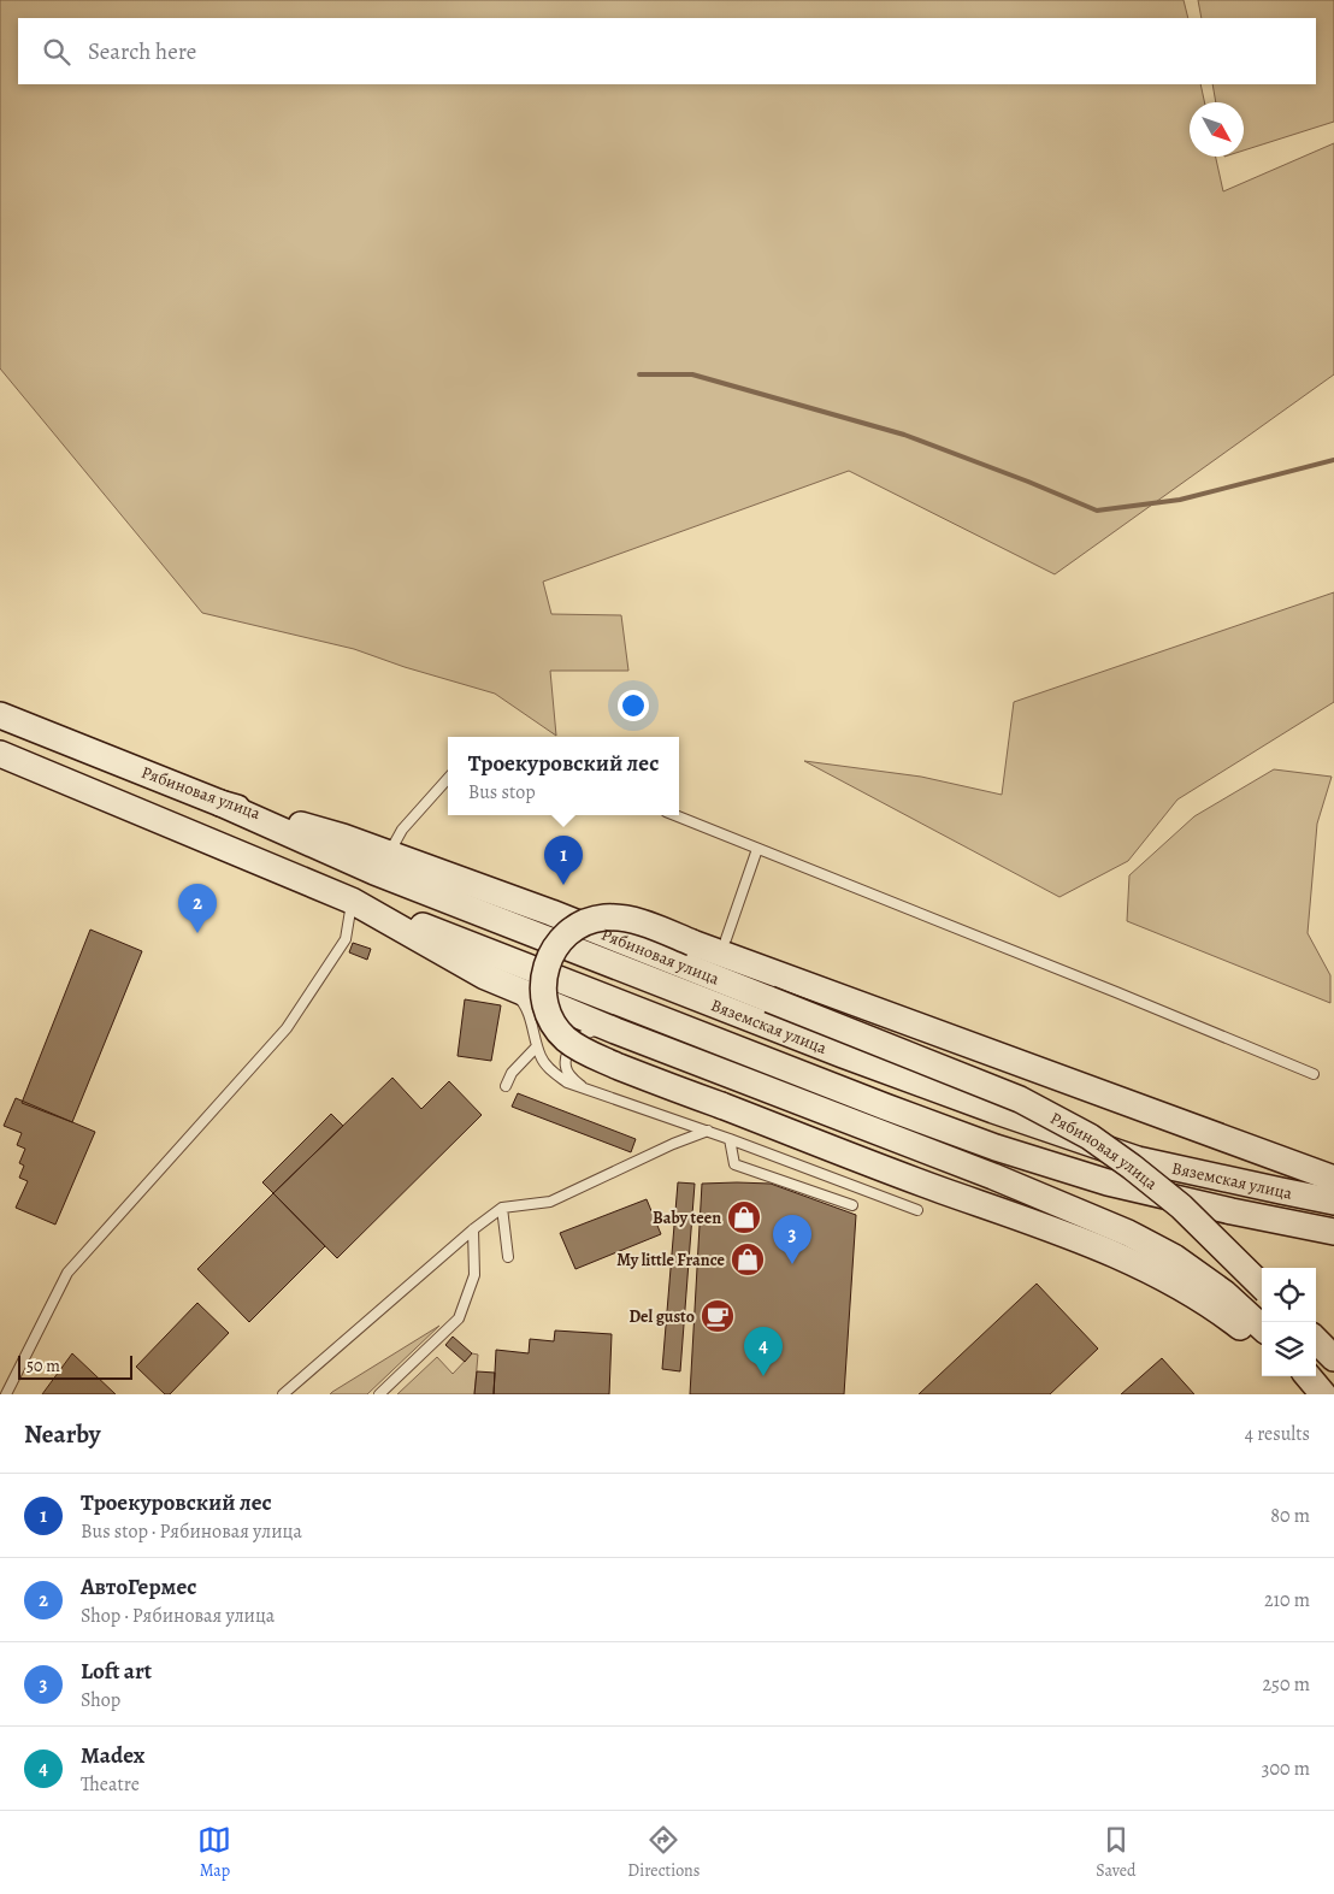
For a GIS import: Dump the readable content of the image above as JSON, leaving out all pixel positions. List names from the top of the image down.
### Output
{
  "streets": {
    "main road": ["Рябиновая улица", "Вяземская улица"]
  },
  "crossings": [
    ["Рябиновая улица", "Вяземская улица"]
  ],
  "places": {
    "shop": ["Baby teen", "My little France"],
    "cafe": ["Del gusto"]
  },
  "scale_bar": "50 m",
  "north": "bottom right",
  "page": {
    "search": "Search here",
    "popup": ["Троекуровский лес", "Bus stop"],
    "pins": [
      "1",
      "2",
      "3",
      "4"
    ],
    "scale": "50 m",
    "heading": ["Nearby", "4 results"],
    "list": [
      {
        "mark": "1",
        "name": "Троекуровский лес",
        "note": "Bus stop · Рябиновая улица",
        "value": "80 m"
      },
      {
        "mark": "2",
        "name": "АвтоГермес",
        "note": "Shop · Рябиновая улица",
        "value": "210 m"
      },
      {
        "mark": "3",
        "name": "Loft art",
        "note": "Shop",
        "value": "250 m"
      },
      {
        "mark": "4",
        "name": "Madex",
        "note": "Theatre",
        "value": "300 m"
      }
    ],
    "nav": ["Map", "Directions", "Saved"]
  }
}
